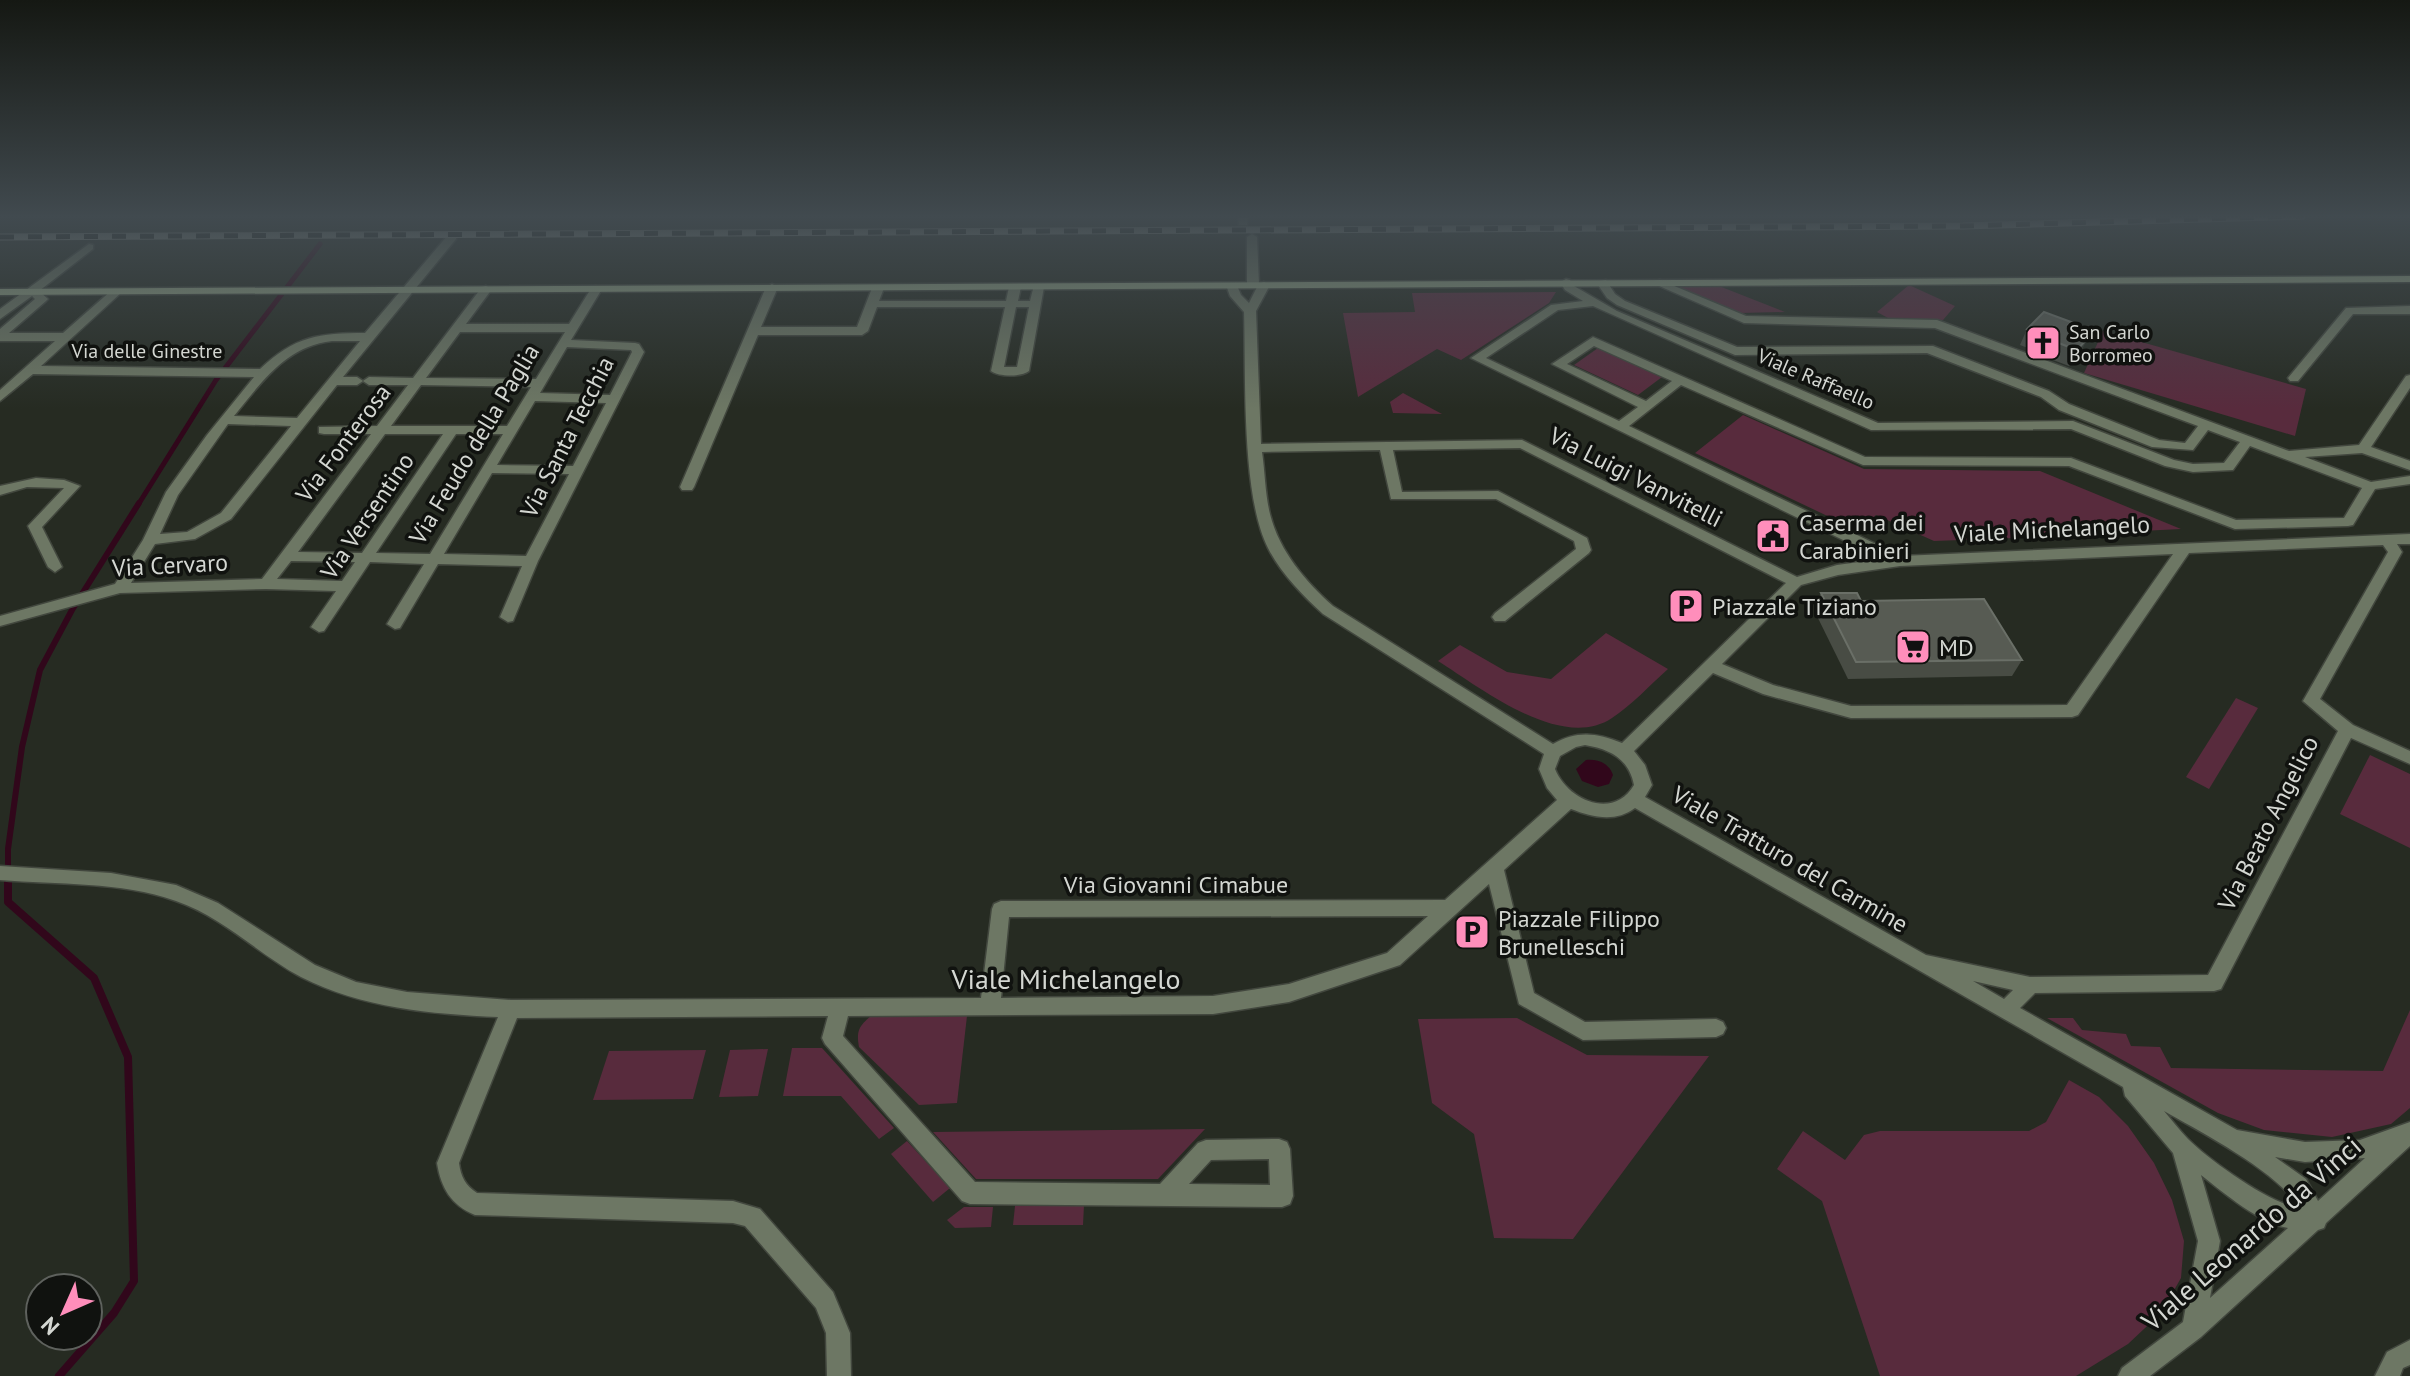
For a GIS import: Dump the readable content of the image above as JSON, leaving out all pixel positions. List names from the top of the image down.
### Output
{
  "streets": {
    "street": [
      "Via delle Ginestre",
      "Viale Raffaello",
      "Via Santa Tecchia",
      "Via Fonterosa",
      "Via Feudo della Paglia",
      "Via Luigi Vanvitelli",
      "Via Versentino",
      "Viale Michelangelo",
      "Via Cervaro",
      "Via Beato Angelico",
      "Viale Tratturo del Carmine",
      "Via Giovanni Cimabue",
      "Viale Leonardo da Vinci"
    ]
  },
  "crossings": [
    ["Via Santa Tecchia", "Via Feudo della Paglia"],
    ["Via Fonterosa", "Via Cervaro"],
    ["Via Luigi Vanvitelli", "Viale Michelangelo"],
    ["Via Versentino", "Via Cervaro"],
    ["Viale Michelangelo", "Via Beato Angelico"],
    ["Viale Michelangelo", "Viale Tratturo del Carmine"],
    ["Viale Michelangelo", "Via Giovanni Cimabue"],
    ["Via Beato Angelico", "Viale Tratturo del Carmine"]
  ],
  "places": {
    "church": ["San Carlo Borromeo"],
    "public building": ["Caserma dei Carabinieri"],
    "parking": ["Piazzale Tiziano", "Piazzale Filippo Brunelleschi"],
    "supermarket": ["MD"]
  },
  "north": "bottom left"
}
